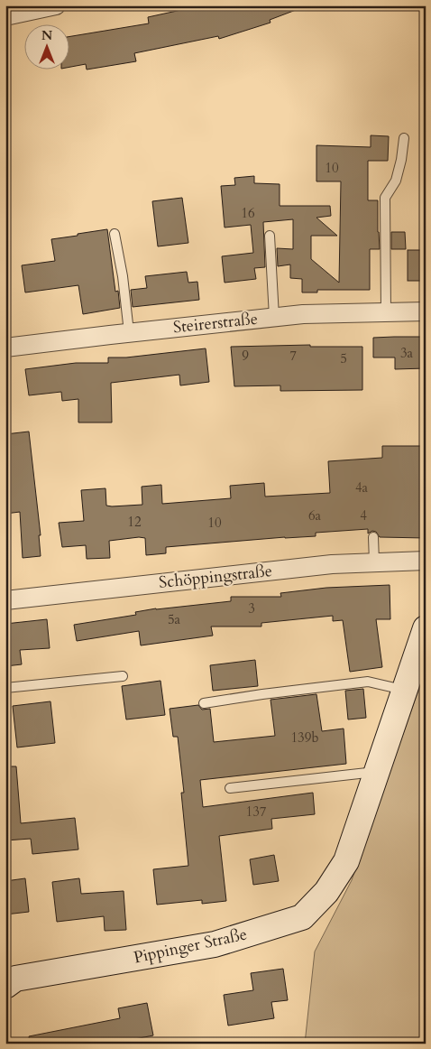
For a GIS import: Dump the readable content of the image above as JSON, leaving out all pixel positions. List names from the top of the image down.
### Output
{
  "streets": {
    "main road": ["Pippinger Straße"],
    "street": ["Steirerstraße", "Schöppingstraße"]
  },
  "house_numbers": [
    "10",
    "16",
    "3a",
    "9",
    "7",
    "5",
    "4a",
    "6a",
    "4",
    "12",
    "10",
    "3",
    "5a",
    "139b",
    "137"
  ],
  "north": "top"
}
